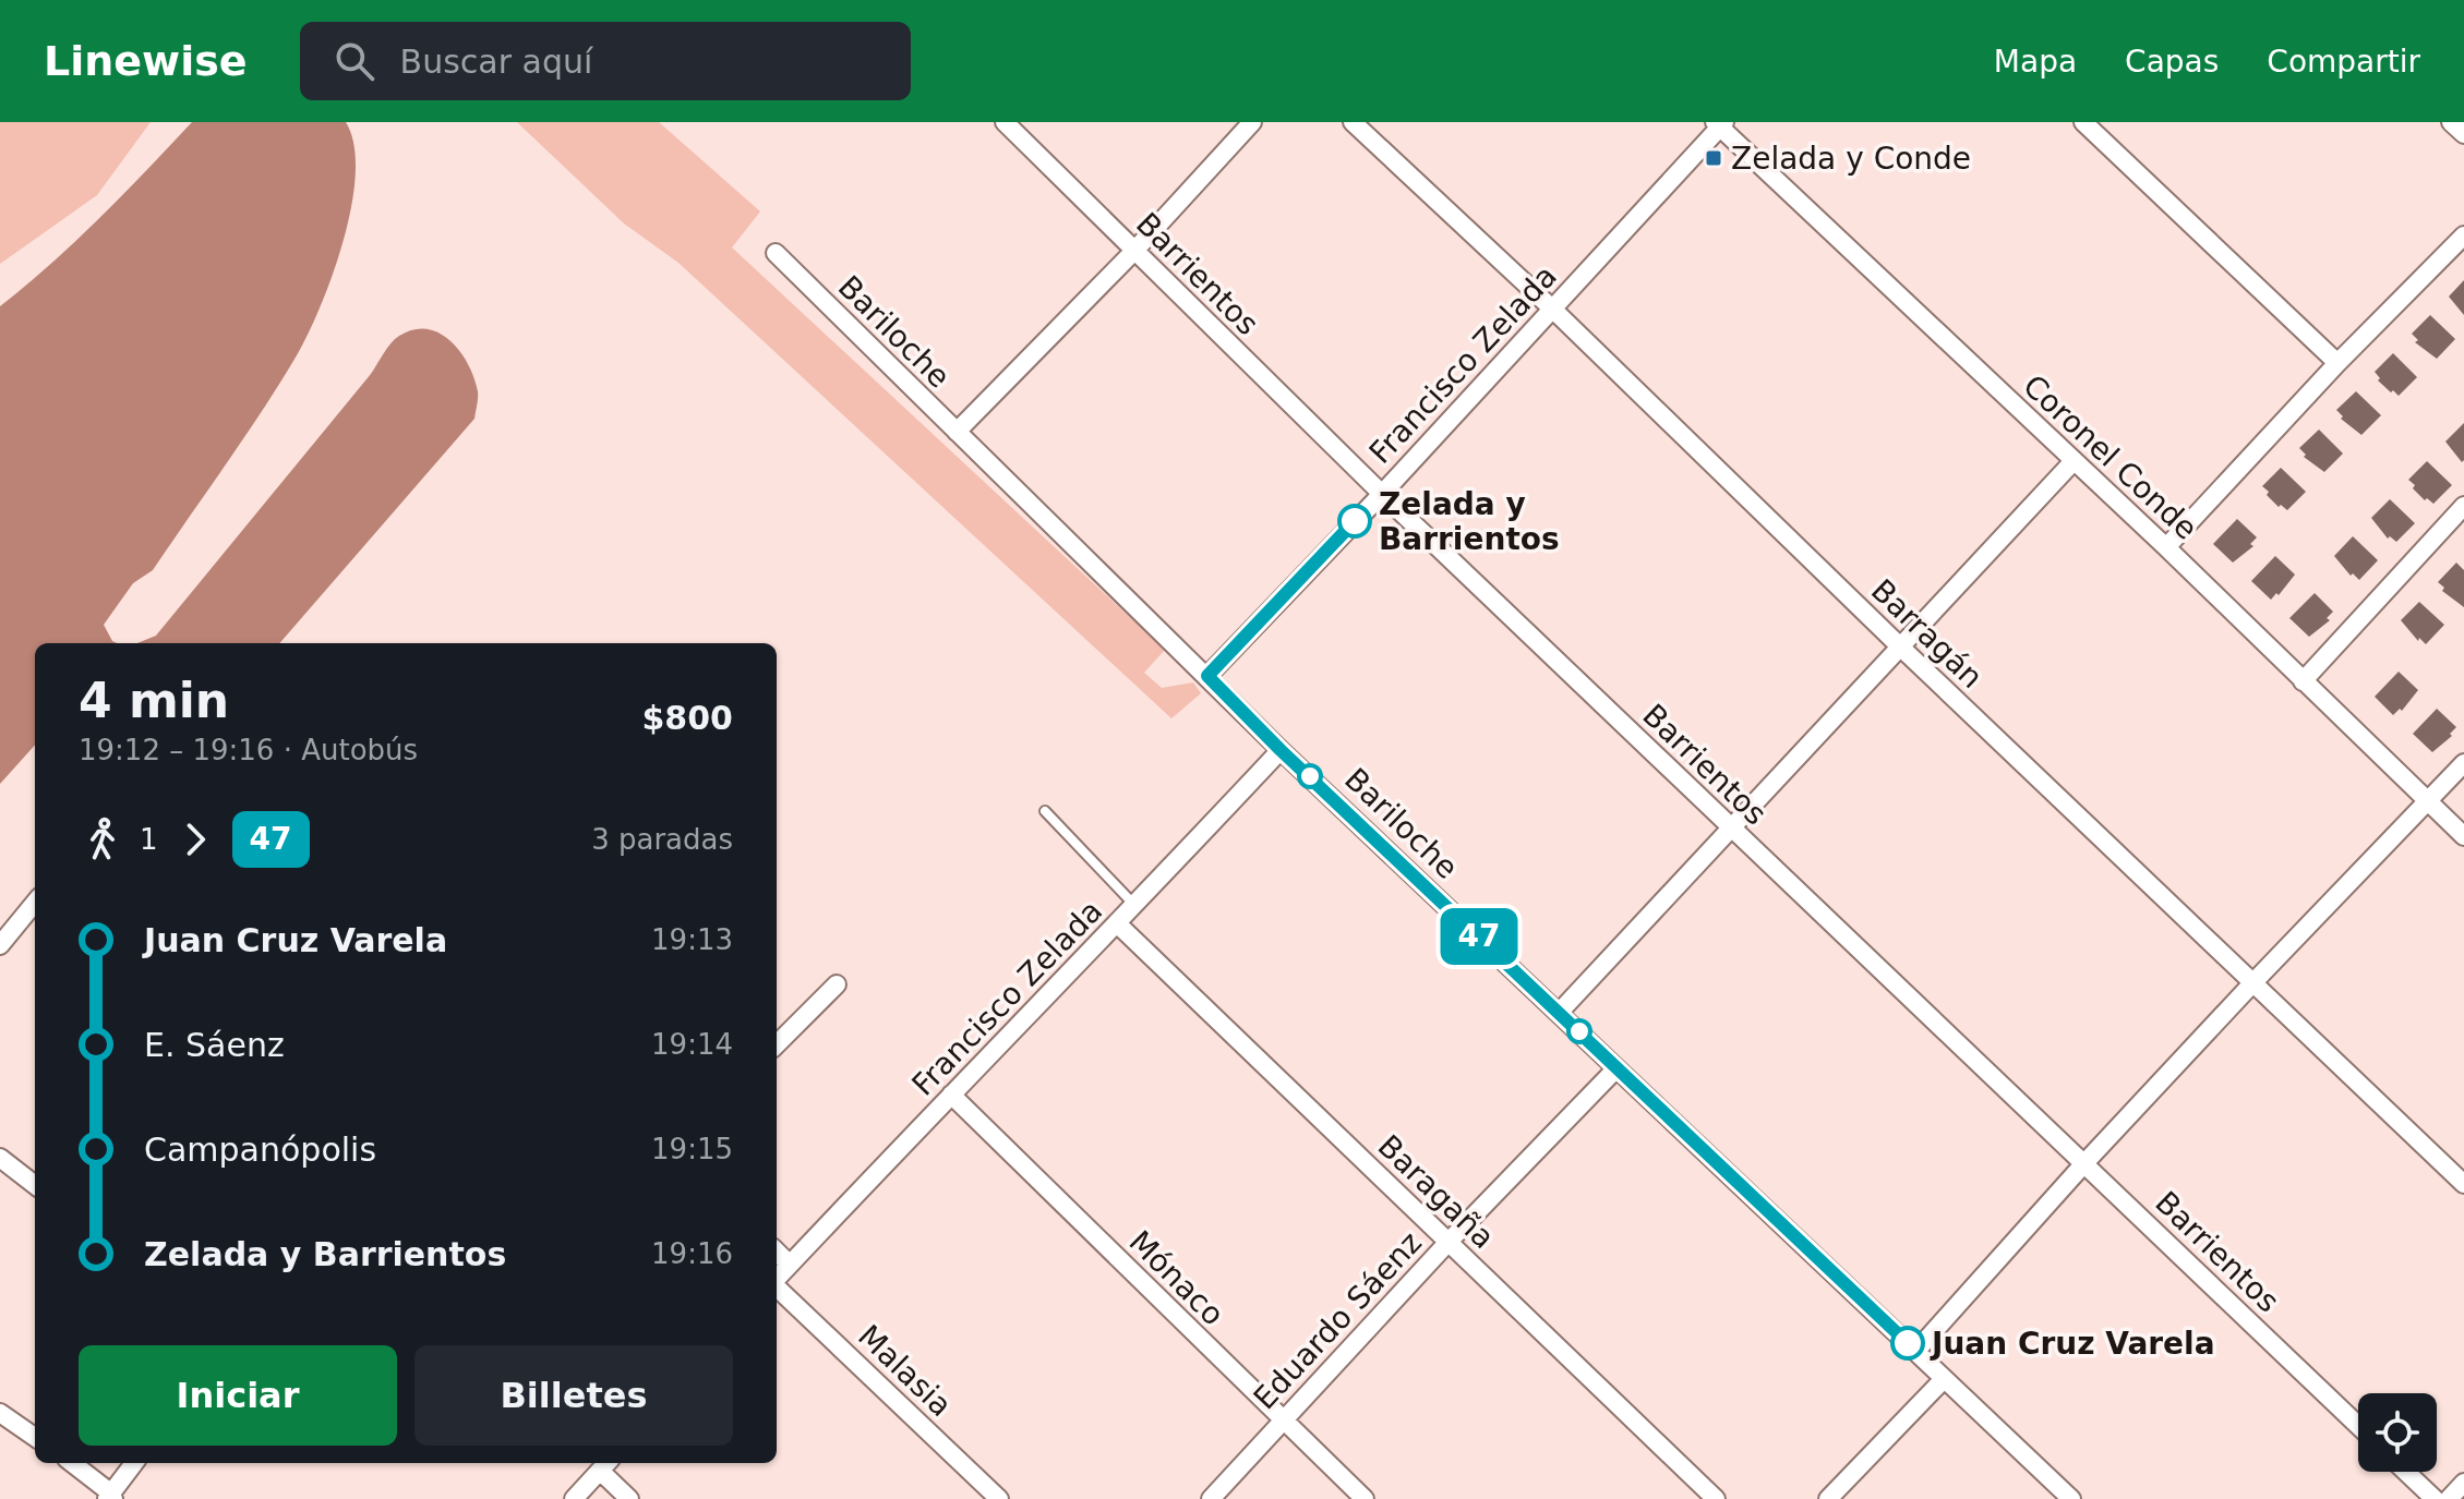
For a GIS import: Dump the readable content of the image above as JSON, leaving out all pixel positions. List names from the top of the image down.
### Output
{
  "streets": {
    "street": [
      "Barrientos",
      "Bariloche",
      "Francisco Zelada",
      "Coronel Conde",
      "Barragán",
      "Baragaña",
      "Mónaco",
      "Eduardo Sáenz",
      "Malasia"
    ]
  },
  "crossings": [
    ["Barrientos", "Francisco Zelada"],
    ["Bariloche", "Francisco Zelada"],
    ["Bariloche", "Eduardo Sáenz"],
    ["Francisco Zelada", "Coronel Conde"],
    ["Francisco Zelada", "Barragán"],
    ["Francisco Zelada", "Baragaña"],
    ["Francisco Zelada", "Mónaco"],
    ["Baragaña", "Eduardo Sáenz"],
    ["Mónaco", "Eduardo Sáenz"]
  ],
  "places": {
    "transit": ["Zelada y Conde"],
    "other": ["Zelada y Barrientos", "Juan Cruz Varela"]
  },
  "lines": ["bus line 47"],
  "page": {
    "header": "Linewise",
    "search": "Buscar aquí",
    "nav": ["Mapa", "Capas", "Compartir"],
    "on_map": "47",
    "heading": ["4 min", "19:12 – 19:16 · Autobús", "$800"],
    "legs": ["1", "47", "3 paradas"],
    "list": [
      {
        "name": "Juan Cruz Varela",
        "value": "19:13"
      },
      {
        "name": "E. Sáenz",
        "value": "19:14"
      },
      {
        "name": "Campanópolis",
        "value": "19:15"
      },
      {
        "name": "Zelada y Barrientos",
        "value": "19:16"
      }
    ],
    "buttons": ["Iniciar", "Billetes"]
  }
}
